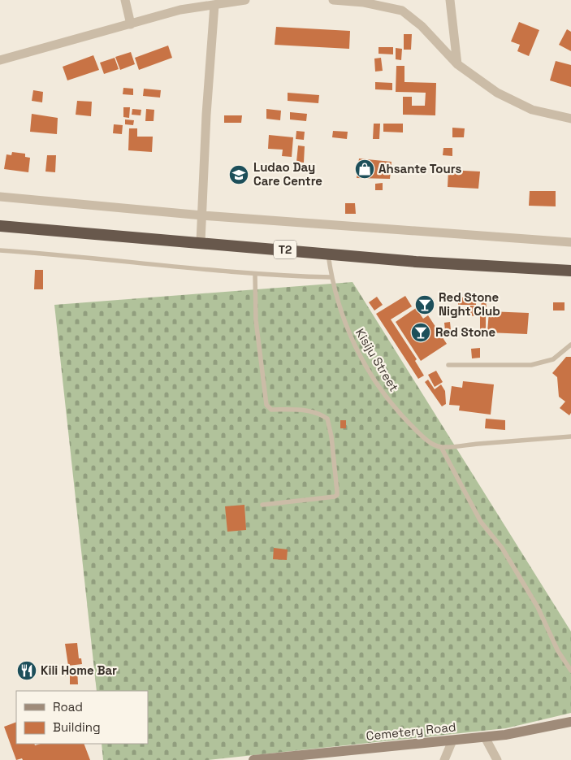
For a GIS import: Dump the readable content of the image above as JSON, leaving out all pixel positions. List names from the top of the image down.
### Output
{
  "streets": {
    "highway": ["T2"],
    "main road": ["Cemetery Road"],
    "lane": ["Kisiju Street"]
  },
  "crossings": [
    ["T2", "Kisiju Street"]
  ],
  "places": {
    "shop": ["Ahsante Tours"],
    "school or university": ["Ludao Day Care Centre"],
    "bar": ["Red Stone Night Club", "Red Stone"],
    "restaurant": ["Kili Home Bar"]
  },
  "legend": ["Road", "Building"]
}
